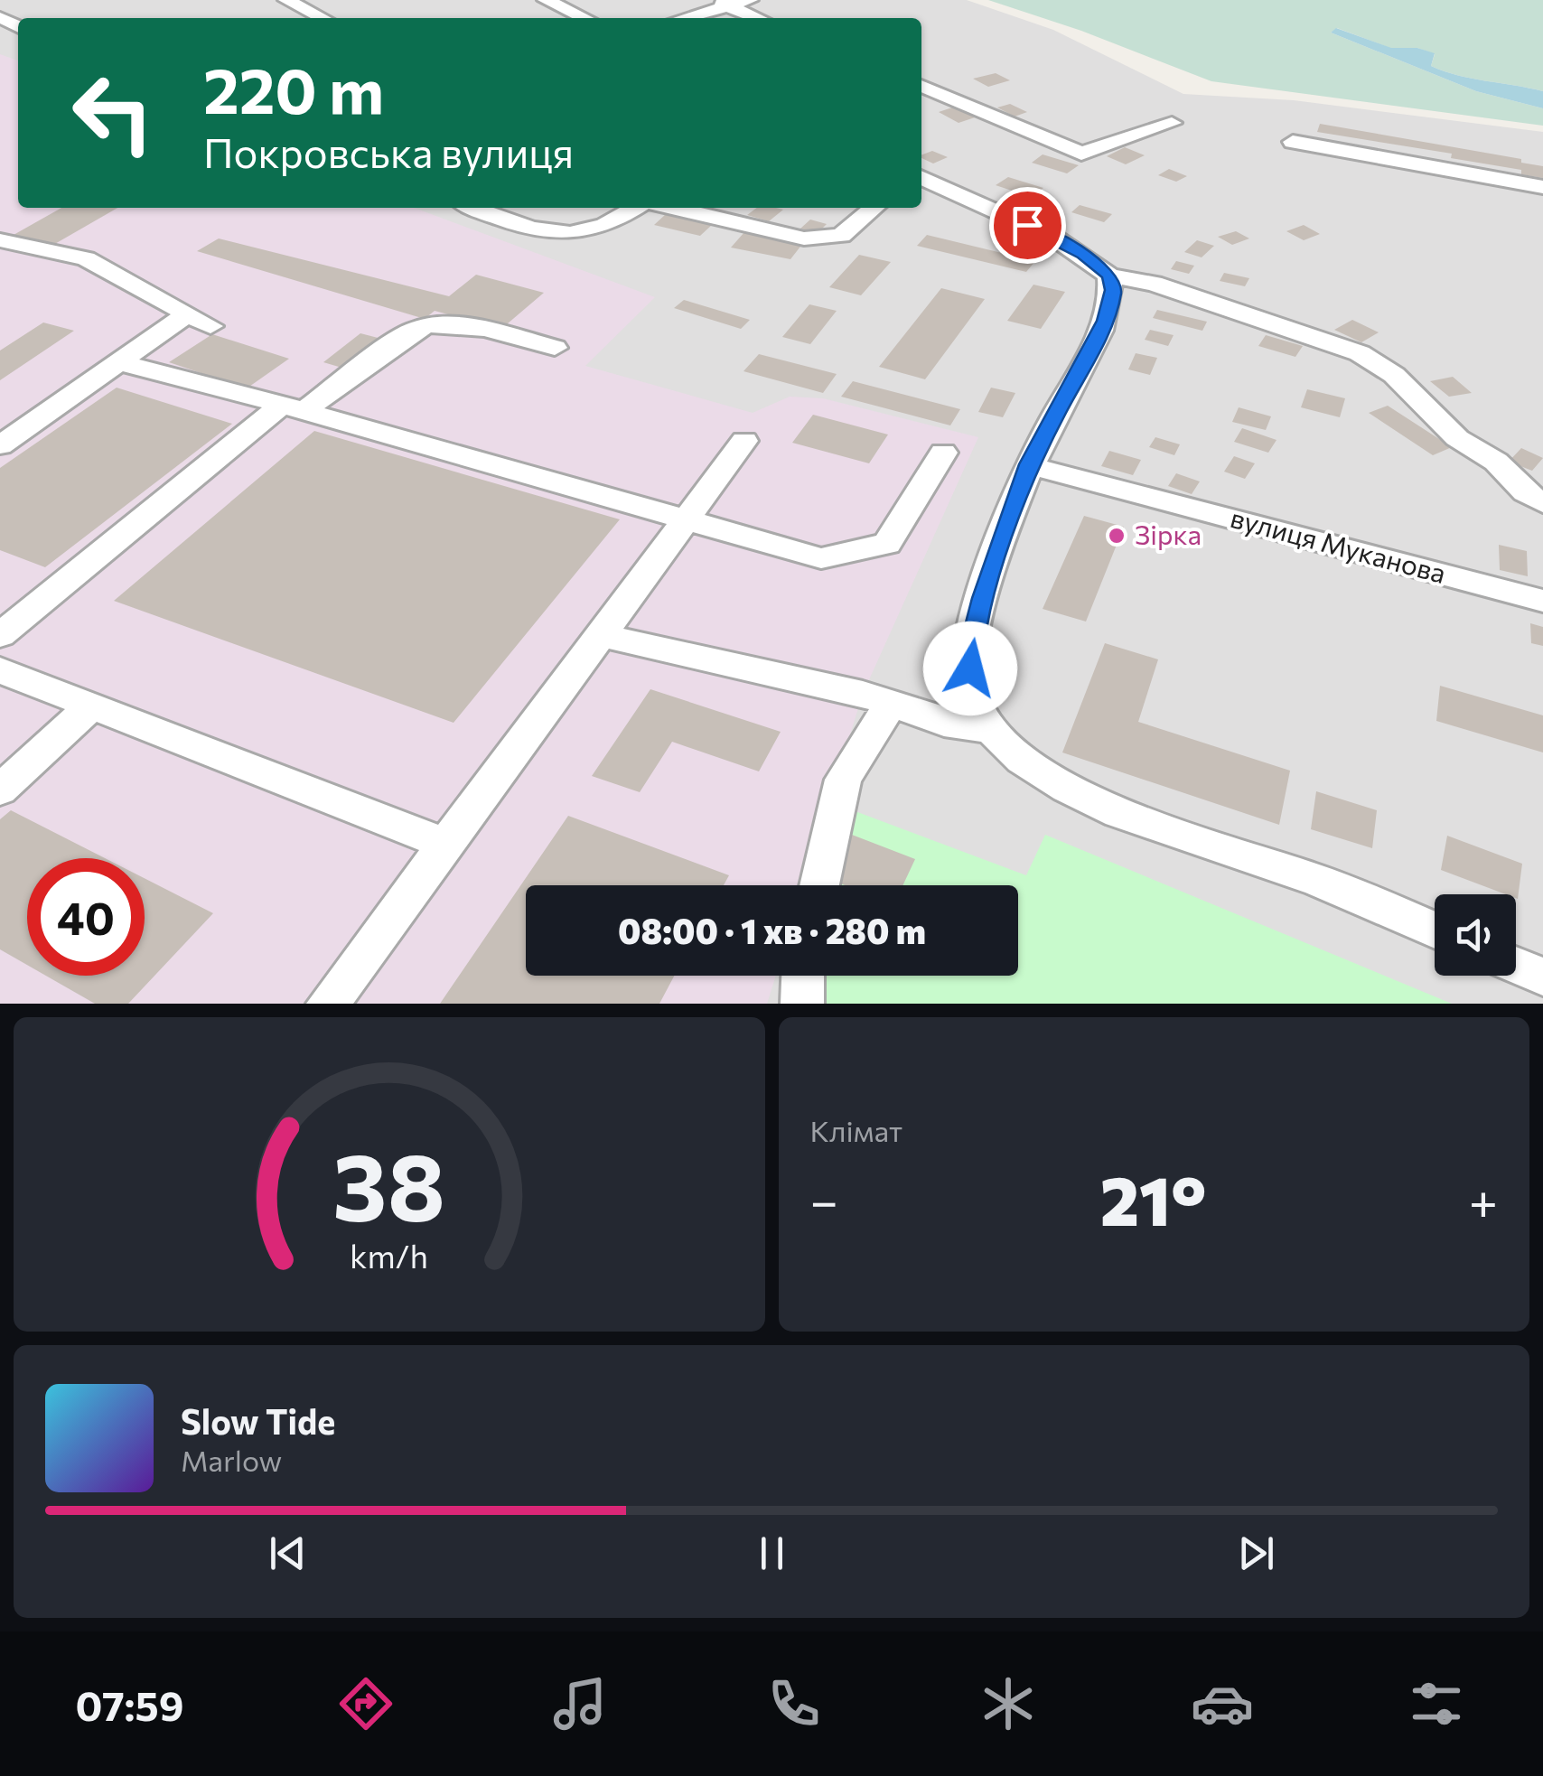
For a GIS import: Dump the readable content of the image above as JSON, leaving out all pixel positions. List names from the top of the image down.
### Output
{
  "streets": {
    "street": ["вулиця Муканова"]
  },
  "places": ["Зірка"],
  "page": {
    "turn": ["220 m", "Покровська вулиця"],
    "limit": "40",
    "trip": "08:00 · 1 хв · 280 m",
    "tile": "Клімат",
    "heat": ["−", "21°", "+"],
    "song": ["Slow Tide", "Marlow"],
    "tabs": "07:59",
    "gauge": ["38", "km/h"]
  }
}
